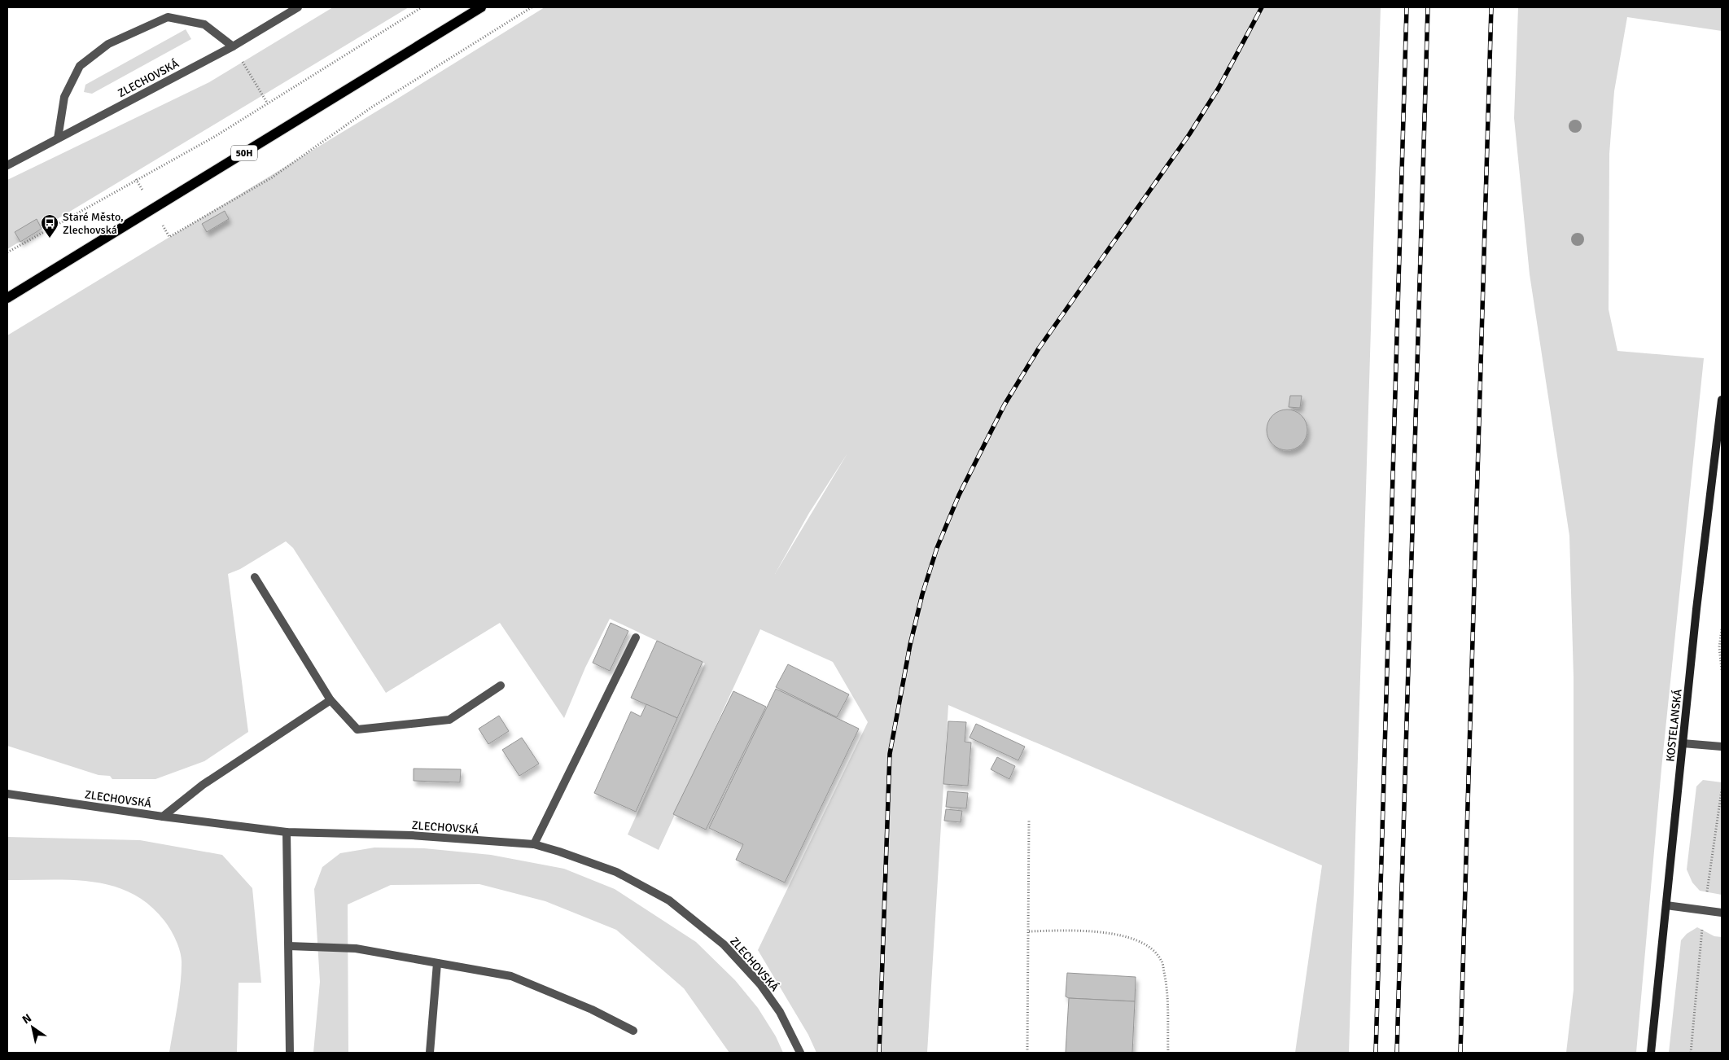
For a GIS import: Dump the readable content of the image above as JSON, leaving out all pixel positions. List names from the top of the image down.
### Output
{
  "streets": {
    "main road": ["50H", "KOSTELANSKÁ"],
    "street": ["ZLECHOVSKÁ"]
  },
  "places": {
    "bus stop": ["Staré Město, Zlechovská"]
  },
  "north": "top left"
}
